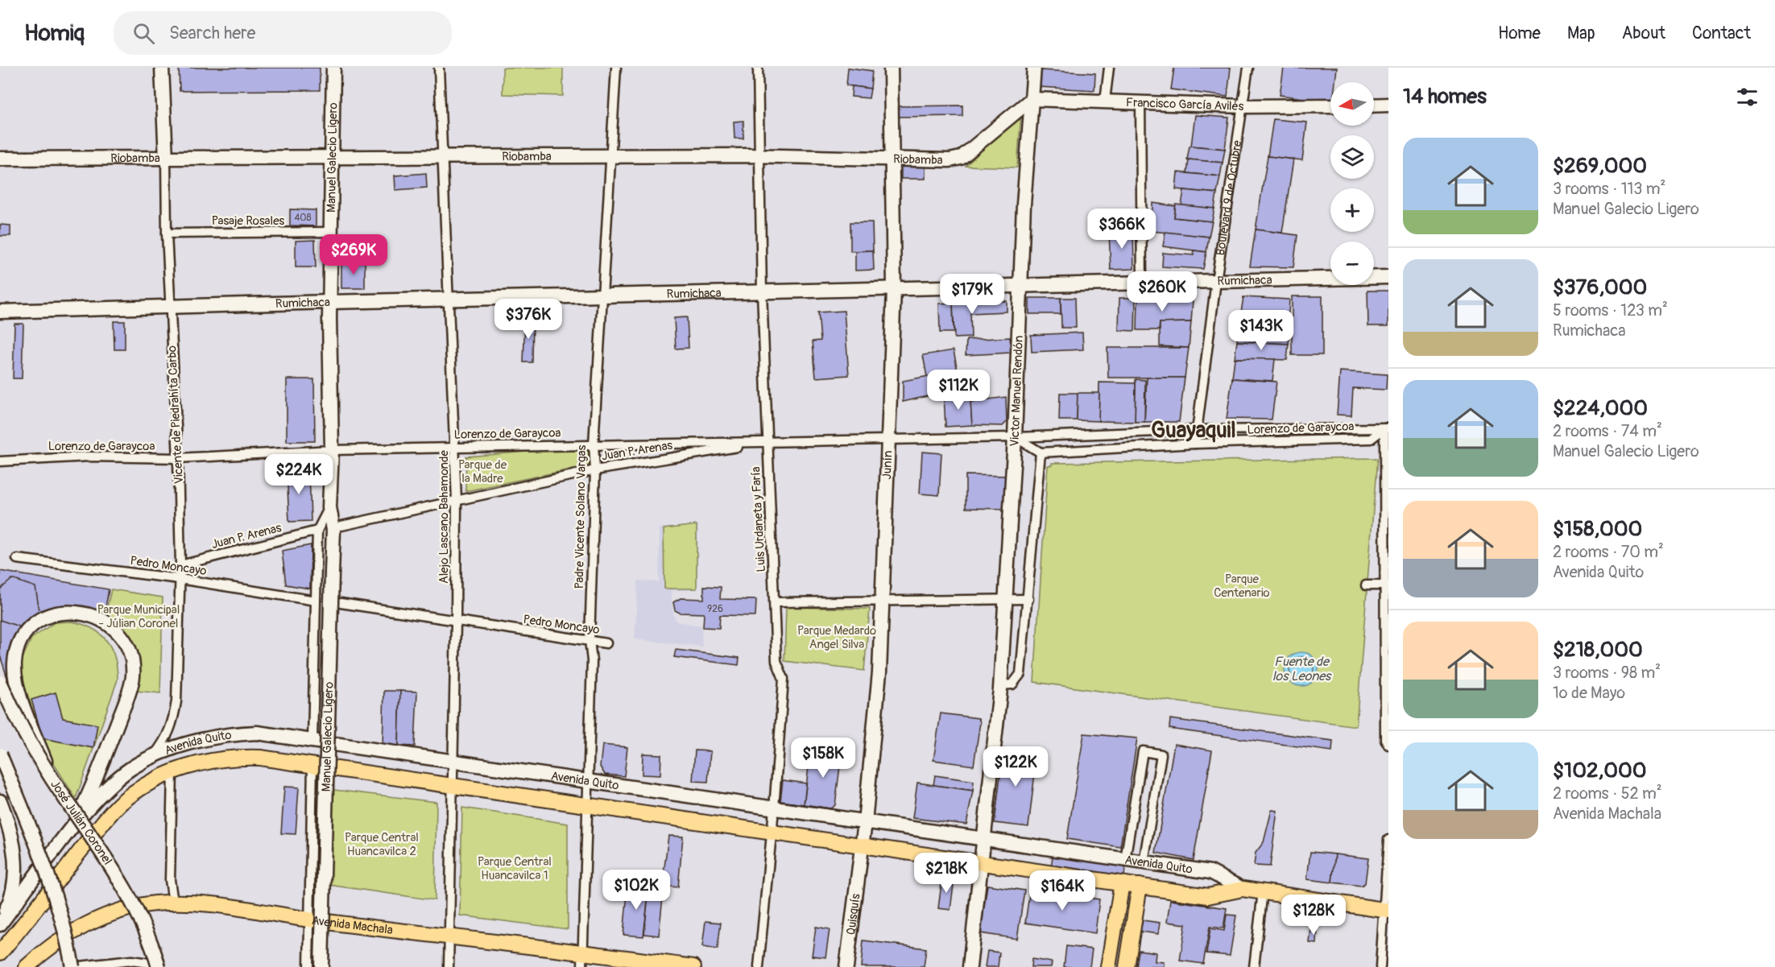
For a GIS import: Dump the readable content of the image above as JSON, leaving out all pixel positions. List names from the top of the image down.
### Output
{
  "streets": {
    "main road": ["Avenida Quito", "Avenida Machala"],
    "street": [
      "Francisco García Avilés",
      "Riobamba",
      "Manuel Galecio Ligero",
      "Boulevard 9 de Octubre",
      "Pasaje Rosales",
      "Rumichaca",
      "Victor Manuel Rendón",
      "Vicente de Piedrahíta Carbo",
      "Lorenzo de Garaycoa",
      "Juan P. Arenas",
      "Junín",
      "Alejo Lascano Bahamonde",
      "Padre Vicente Solano Vargas",
      "Luis Urdaneta y Faría",
      "Pedro Moncayo",
      "José Julián Coronel",
      "Quisquís"
    ]
  },
  "crossings": [
    ["Francisco García Avilés", "Riobamba"],
    ["Francisco García Avilés", "Boulevard 9 de Octubre"],
    ["Francisco García Avilés", "Victor Manuel Rendón"],
    ["Riobamba", "Manuel Galecio Ligero"],
    ["Riobamba", "Victor Manuel Rendón"],
    ["Riobamba", "Vicente de Piedrahíta Carbo"],
    ["Riobamba", "Junín"],
    ["Riobamba", "Alejo Lascano Bahamonde"],
    ["Riobamba", "Padre Vicente Solano Vargas"],
    ["Riobamba", "Luis Urdaneta y Faría"],
    ["Manuel Galecio Ligero", "Pasaje Rosales"],
    ["Manuel Galecio Ligero", "Rumichaca"],
    ["Manuel Galecio Ligero", "Lorenzo de Garaycoa"],
    ["Manuel Galecio Ligero", "Juan P. Arenas"],
    ["Manuel Galecio Ligero", "Pedro Moncayo"],
    ["Manuel Galecio Ligero", "Avenida Quito"],
    ["Manuel Galecio Ligero", "Avenida Machala"],
    ["Boulevard 9 de Octubre", "Rumichaca"],
    ["Boulevard 9 de Octubre", "Lorenzo de Garaycoa"],
    ["Pasaje Rosales", "Vicente de Piedrahíta Carbo"],
    ["Rumichaca", "Victor Manuel Rendón"],
    ["Rumichaca", "Vicente de Piedrahíta Carbo"],
    ["Rumichaca", "Junín"],
    ["Rumichaca", "Alejo Lascano Bahamonde"],
    ["Rumichaca", "Padre Vicente Solano Vargas"],
    ["Rumichaca", "Luis Urdaneta y Faría"],
    ["Victor Manuel Rendón", "Lorenzo de Garaycoa"],
    ["Victor Manuel Rendón", "Avenida Quito"],
    ["Vicente de Piedrahíta Carbo", "Lorenzo de Garaycoa"],
    ["Vicente de Piedrahíta Carbo", "Juan P. Arenas"],
    ["Vicente de Piedrahíta Carbo", "Pedro Moncayo"],
    ["Vicente de Piedrahíta Carbo", "Avenida Quito"],
    ["Lorenzo de Garaycoa", "Juan P. Arenas"],
    ["Lorenzo de Garaycoa", "Junín"],
    ["Lorenzo de Garaycoa", "Alejo Lascano Bahamonde"],
    ["Lorenzo de Garaycoa", "Padre Vicente Solano Vargas"],
    ["Lorenzo de Garaycoa", "Luis Urdaneta y Faría"],
    ["Juan P. Arenas", "Alejo Lascano Bahamonde"],
    ["Juan P. Arenas", "Padre Vicente Solano Vargas"],
    ["Juan P. Arenas", "Luis Urdaneta y Faría"],
    ["Junín", "Avenida Quito"],
    ["Junín", "Quisquís"],
    ["Alejo Lascano Bahamonde", "Pedro Moncayo"],
    ["Alejo Lascano Bahamonde", "Avenida Quito"],
    ["Alejo Lascano Bahamonde", "Avenida Machala"],
    ["Padre Vicente Solano Vargas", "Pedro Moncayo"],
    ["Padre Vicente Solano Vargas", "Avenida Quito"],
    ["Padre Vicente Solano Vargas", "Avenida Machala"],
    ["Luis Urdaneta y Faría", "Avenida Quito"]
  ],
  "districts": ["Guayaquil"],
  "water": ["Fuente de los Leones"],
  "parks": [
    "Parque de la Madre",
    "Parque Centenario",
    "Parque Municipal - Júlian Coronel",
    "Parque Medardo Angel Silva",
    "Parque Central Huancavilca 2",
    "Parque Central Huancavilca 1"
  ],
  "house_numbers": ["408", "926"],
  "north": "left",
  "page": {
    "header": "Homiq",
    "search": "Search here",
    "nav": [
      "Home",
      "Map",
      "About",
      "Contact"
    ],
    "heading": "14 homes",
    "map_buttons": ["+", "−"],
    "list": [
      {
        "name": "$269,000",
        "note": "3 rooms · 113 m² · Manuel Galecio Ligero"
      },
      {
        "name": "$376,000",
        "note": "5 rooms · 123 m² · Rumichaca"
      },
      {
        "name": "$224,000",
        "note": "2 rooms · 74 m² · Manuel Galecio Ligero"
      },
      {
        "name": "$158,000",
        "note": "2 rooms · 70 m² · Avenida Quito"
      },
      {
        "name": "$218,000",
        "note": "3 rooms · 98 m² · 1º de Mayo"
      },
      {
        "name": "$102,000",
        "note": "2 rooms · 52 m² · Avenida Machala"
      }
    ],
    "price": [
      "$366K",
      "$269K",
      "$260K",
      "$179K",
      "$376K",
      "$143K",
      "$112K",
      "$224K",
      "$158K",
      "$122K",
      "$218K",
      "$102K",
      "$164K",
      "$128K"
    ]
  }
}
